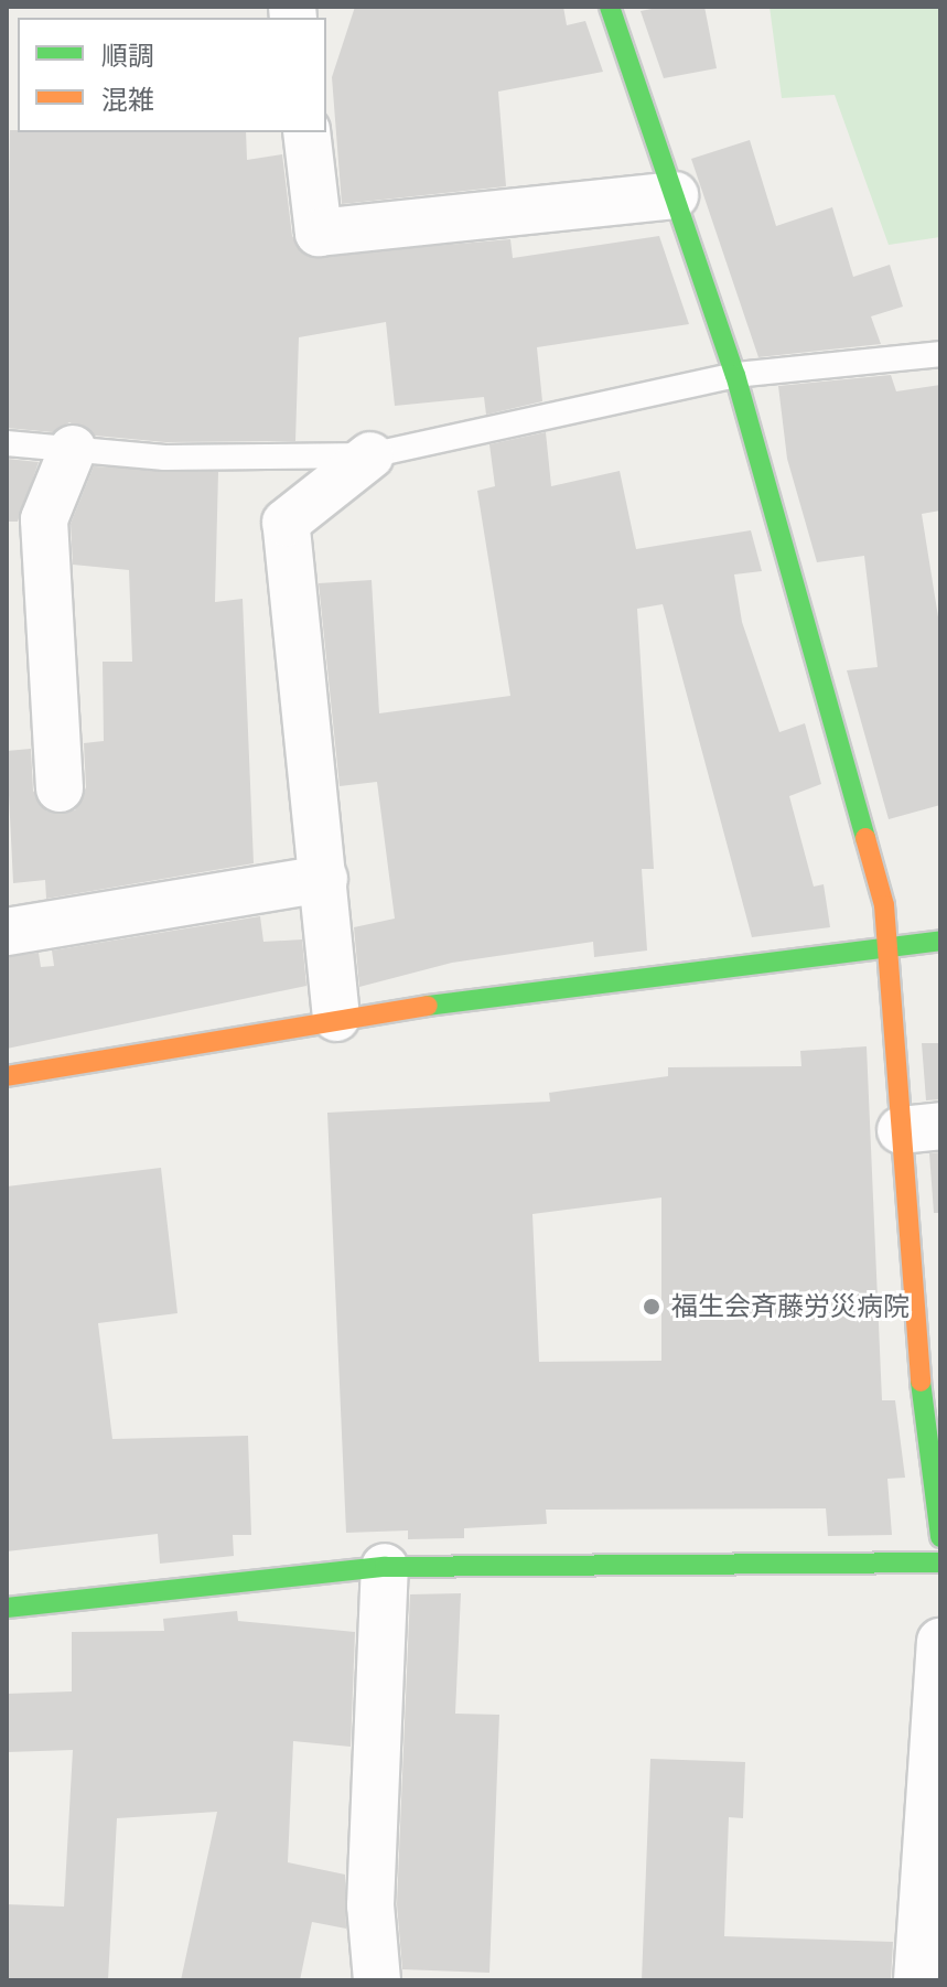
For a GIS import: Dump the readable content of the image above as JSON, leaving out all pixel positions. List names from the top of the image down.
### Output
{
  "places": ["福生会斉藤労災病院"],
  "legend": ["順調", "混雑"]
}
